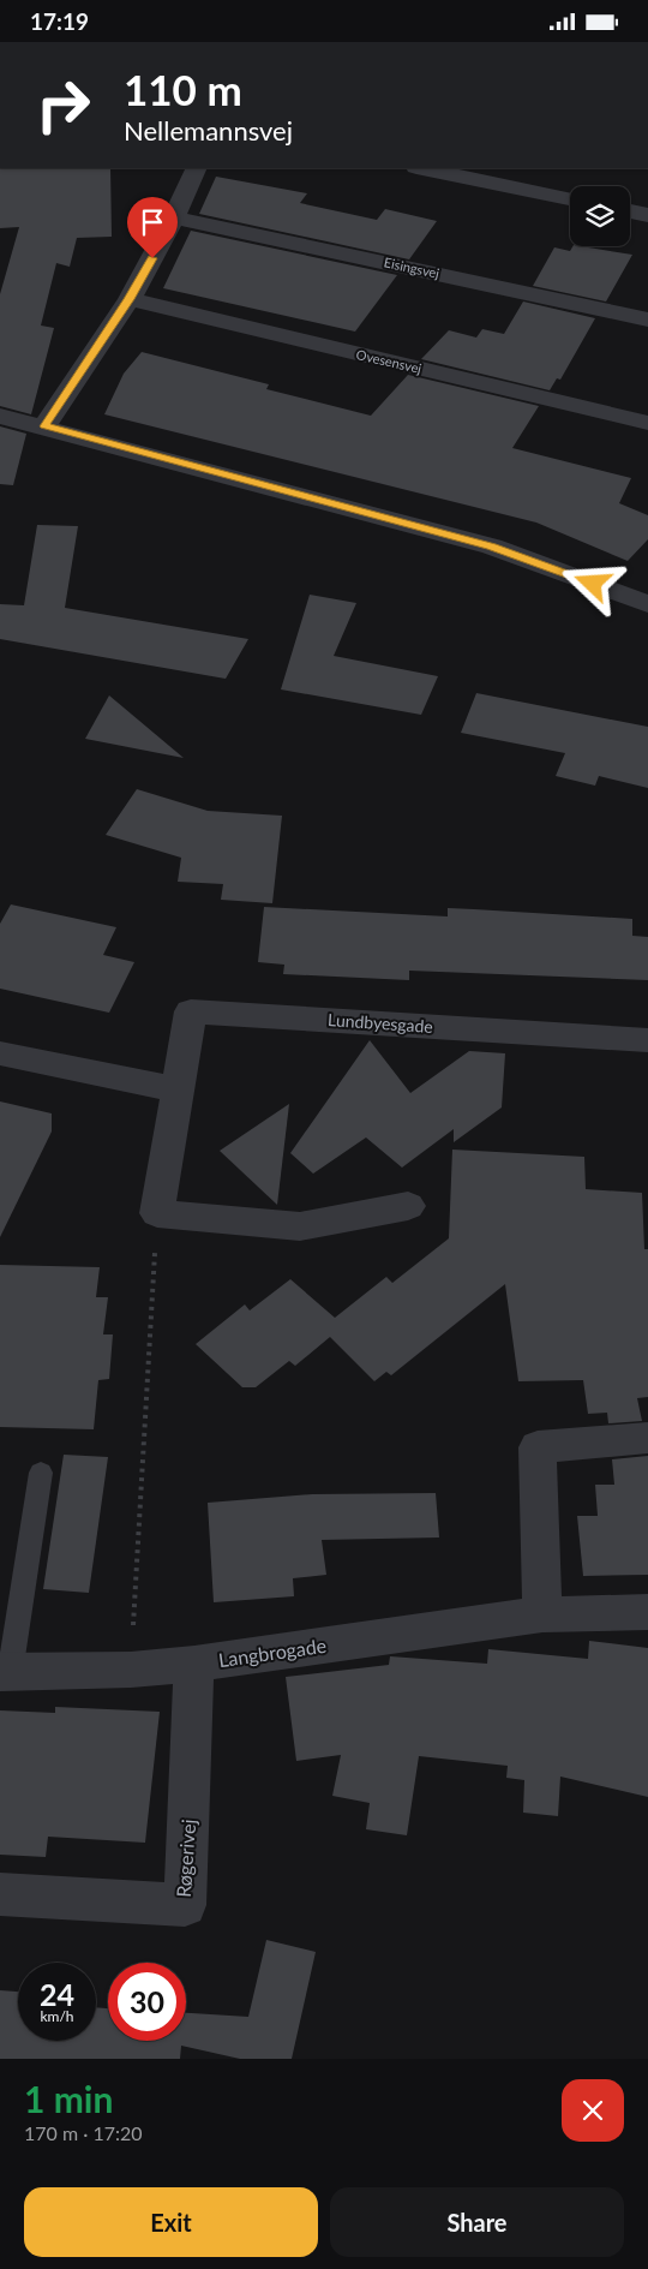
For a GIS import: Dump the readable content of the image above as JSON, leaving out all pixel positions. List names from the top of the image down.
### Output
{
  "streets": {
    "street": [
      "Eisingsvej",
      "Ovesensvej",
      "Lundbyesgade",
      "Langbrogade",
      "Røgerivej"
    ]
  },
  "crossings": [
    ["Langbrogade", "Røgerivej"]
  ],
  "page": {
    "status": "17:19",
    "turn": ["110 m", "Nellemannsvej"],
    "speed": "24 km/h",
    "limit": "30",
    "heading": ["1 min", "170 m · 17:20"],
    "buttons": ["Exit", "Share"]
  }
}
